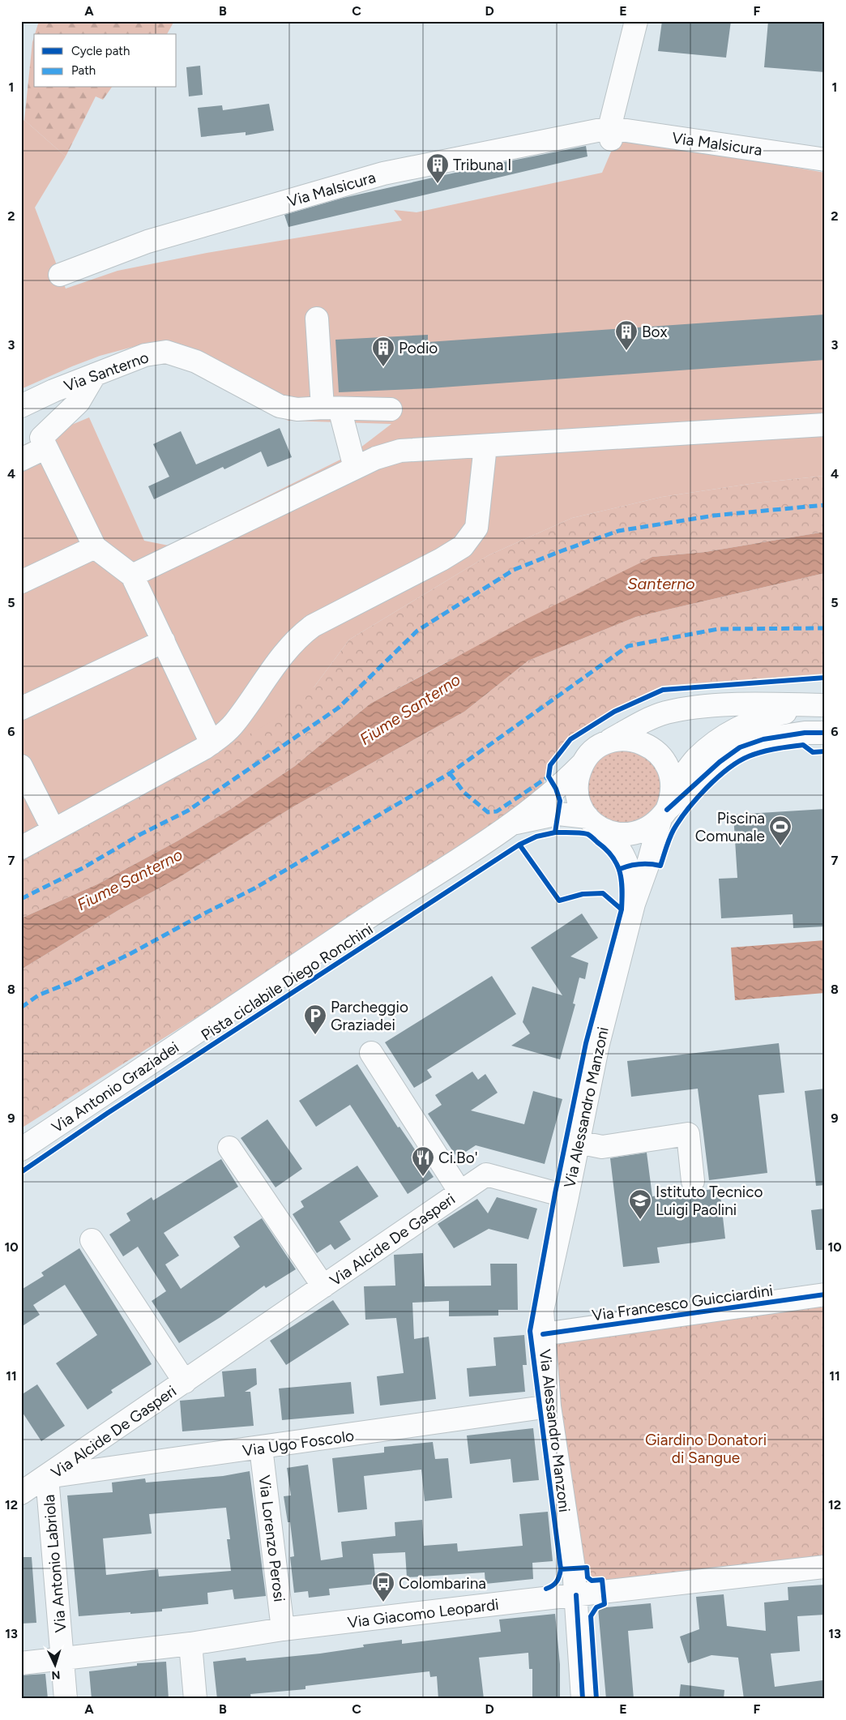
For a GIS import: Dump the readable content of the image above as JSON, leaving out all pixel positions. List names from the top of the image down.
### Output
{
  "streets": {
    "street": [
      "Via Malsicura",
      "Via Santerno",
      "Via Antonio Graziadei",
      "Via Alessandro Manzoni",
      "Via Alcide De Gasperi",
      "Via Francesco Guicciardini",
      "Via Ugo Foscolo",
      "Via Lorenzo Perosi",
      "Via Antonio Labriola",
      "Via Giacomo Leopardi"
    ],
    "cycle path": ["Pista ciclabile Diego Ronchini"]
  },
  "crossings": [
    ["Via Antonio Graziadei", "Via Alessandro Manzoni"],
    ["Via Alessandro Manzoni", "Via Alcide De Gasperi"],
    ["Via Alessandro Manzoni", "Via Francesco Guicciardini"],
    ["Via Alessandro Manzoni", "Via Ugo Foscolo"],
    ["Via Alessandro Manzoni", "Via Giacomo Leopardi"],
    ["Via Alcide De Gasperi", "Via Ugo Foscolo"],
    ["Via Alcide De Gasperi", "Via Antonio Labriola"],
    ["Via Ugo Foscolo", "Via Lorenzo Perosi"],
    ["Via Ugo Foscolo", "Via Antonio Labriola"],
    ["Via Lorenzo Perosi", "Via Giacomo Leopardi"],
    ["Via Antonio Labriola", "Via Giacomo Leopardi"]
  ],
  "water": ["Santerno", "Fiume Santerno"],
  "parks": ["Giardino Donatori di Sangue"],
  "places": {
    "building": ["Tribuna I", "Box", "Podio"],
    "sports": ["Piscina Comunale"],
    "parking": ["Parcheggio Graziadei"],
    "restaurant": ["Ci.Bo'"],
    "school or university": ["Istituto Tecnico Luigi Paolini"],
    "bus stop": ["Colombarina"]
  },
  "legend": ["Cycle path", "Path"],
  "north": "bottom",
  "grid": {
    "columns": [
      "A",
      "B",
      "C",
      "D",
      "E",
      "F"
    ],
    "rows": [
      "1",
      "2",
      "3",
      "4",
      "5",
      "6",
      "7",
      "8",
      "9",
      "10",
      "11",
      "12",
      "13"
    ]
  }
}
